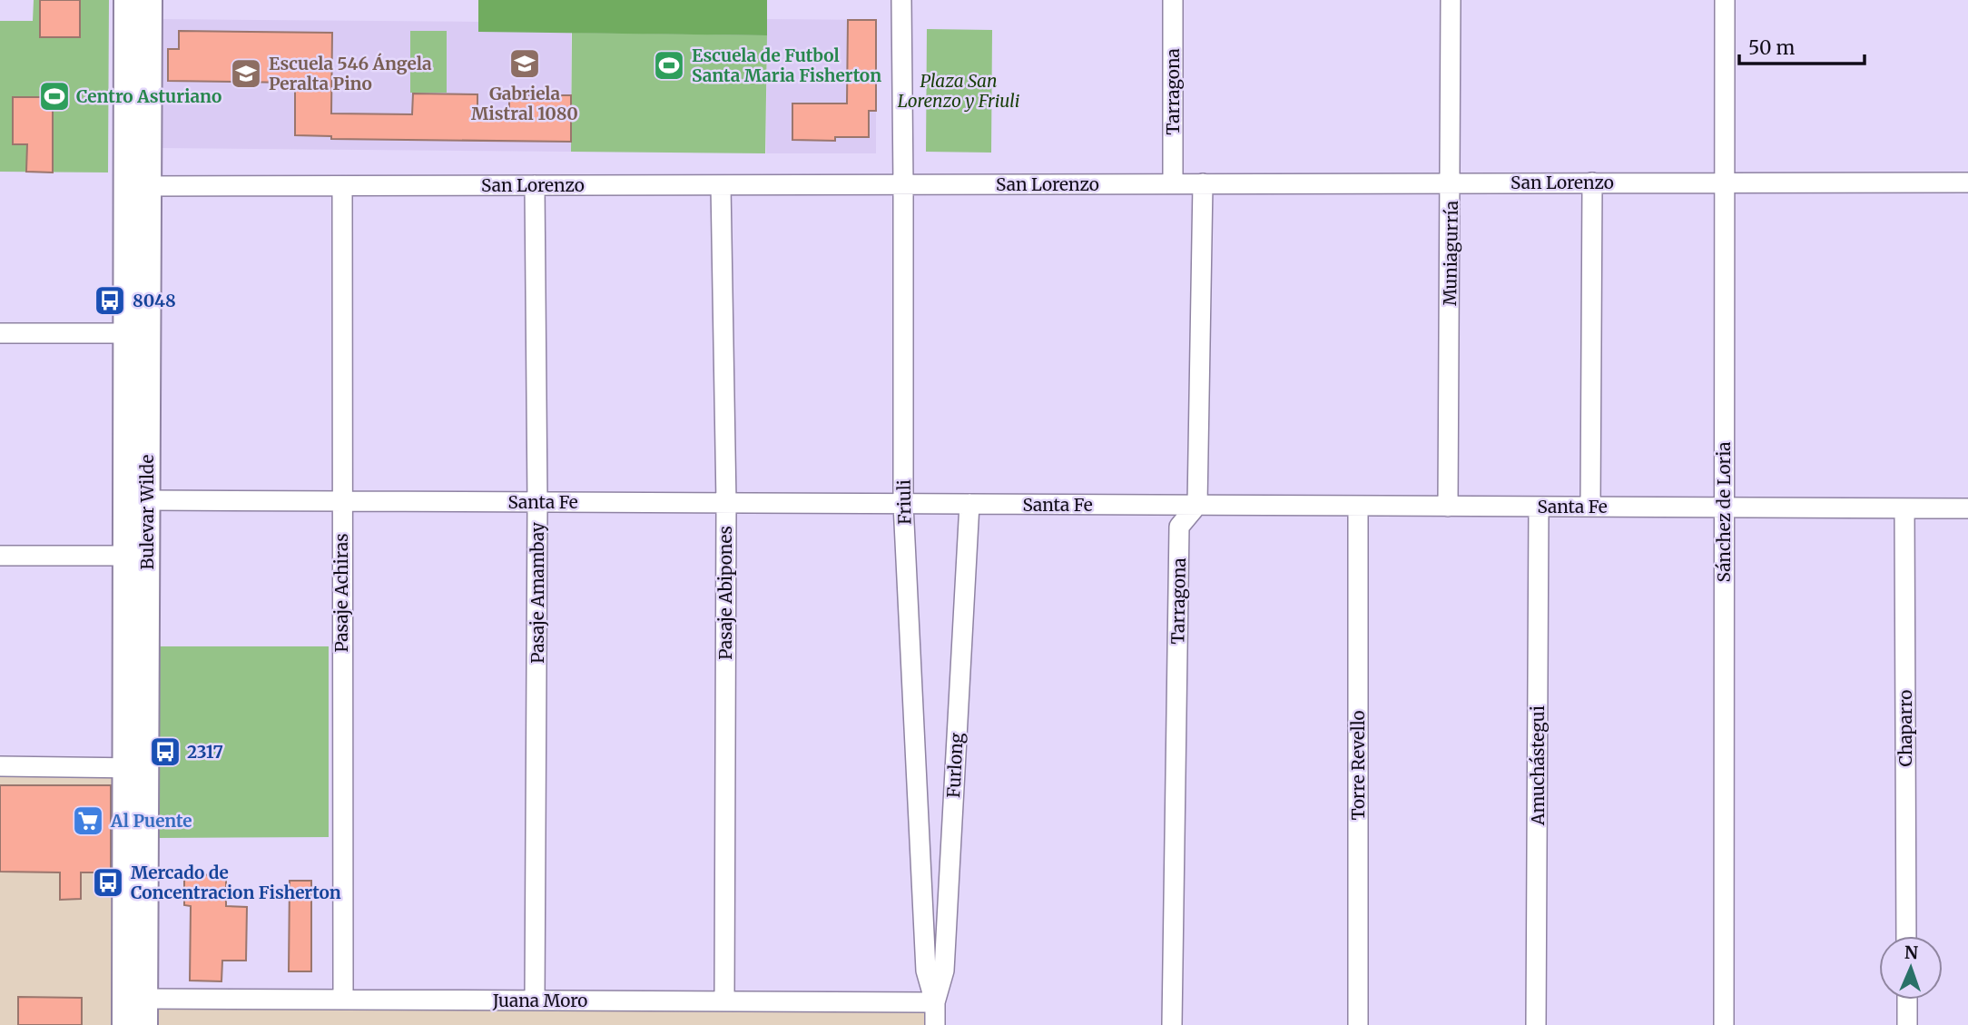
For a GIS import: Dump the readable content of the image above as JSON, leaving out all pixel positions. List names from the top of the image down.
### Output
{
  "streets": {
    "main road": ["Bulevar Wilde"],
    "street": [
      "Tarragona",
      "San Lorenzo",
      "Muniagurría",
      "Santa Fe",
      "Friuli",
      "Sánchez de Loria",
      "Pasaje Achiras",
      "Pasaje Amambay",
      "Pasaje Abipones",
      "Chaparro",
      "Furlong",
      "Torre Revello",
      "Amuchástegui",
      "Juana Moro"
    ]
  },
  "crossings": [
    ["Tarragona", "San Lorenzo"],
    ["Tarragona", "Santa Fe"],
    ["San Lorenzo", "Muniagurría"],
    ["San Lorenzo", "Friuli"],
    ["San Lorenzo", "Bulevar Wilde"],
    ["San Lorenzo", "Sánchez de Loria"],
    ["San Lorenzo", "Pasaje Achiras"],
    ["San Lorenzo", "Pasaje Amambay"],
    ["San Lorenzo", "Pasaje Abipones"],
    ["Muniagurría", "Santa Fe"],
    ["Santa Fe", "Friuli"],
    ["Santa Fe", "Bulevar Wilde"],
    ["Santa Fe", "Sánchez de Loria"],
    ["Santa Fe", "Pasaje Achiras"],
    ["Santa Fe", "Pasaje Amambay"],
    ["Santa Fe", "Pasaje Abipones"],
    ["Santa Fe", "Chaparro"],
    ["Santa Fe", "Furlong"],
    ["Santa Fe", "Torre Revello"],
    ["Santa Fe", "Amuchástegui"],
    ["Friuli", "Furlong"],
    ["Friuli", "Juana Moro"],
    ["Bulevar Wilde", "Juana Moro"],
    ["Pasaje Achiras", "Juana Moro"],
    ["Pasaje Amambay", "Juana Moro"],
    ["Pasaje Abipones", "Juana Moro"],
    ["Furlong", "Juana Moro"]
  ],
  "parks": ["Plaza San Lorenzo y Friuli"],
  "places": {
    "school or university": ["Gabriela Mistral 1080", "Escuela 546 Ángela Peralta Pino"],
    "sports": ["Escuela de Futbol Santa Maria Fisherton", "Centro Asturiano"],
    "bus stop": ["8048", "2317", "Mercado de Concentracion Fisherton"],
    "supermarket": ["Al Puente"]
  },
  "scale_bar": "50 m",
  "north": "top"
}
